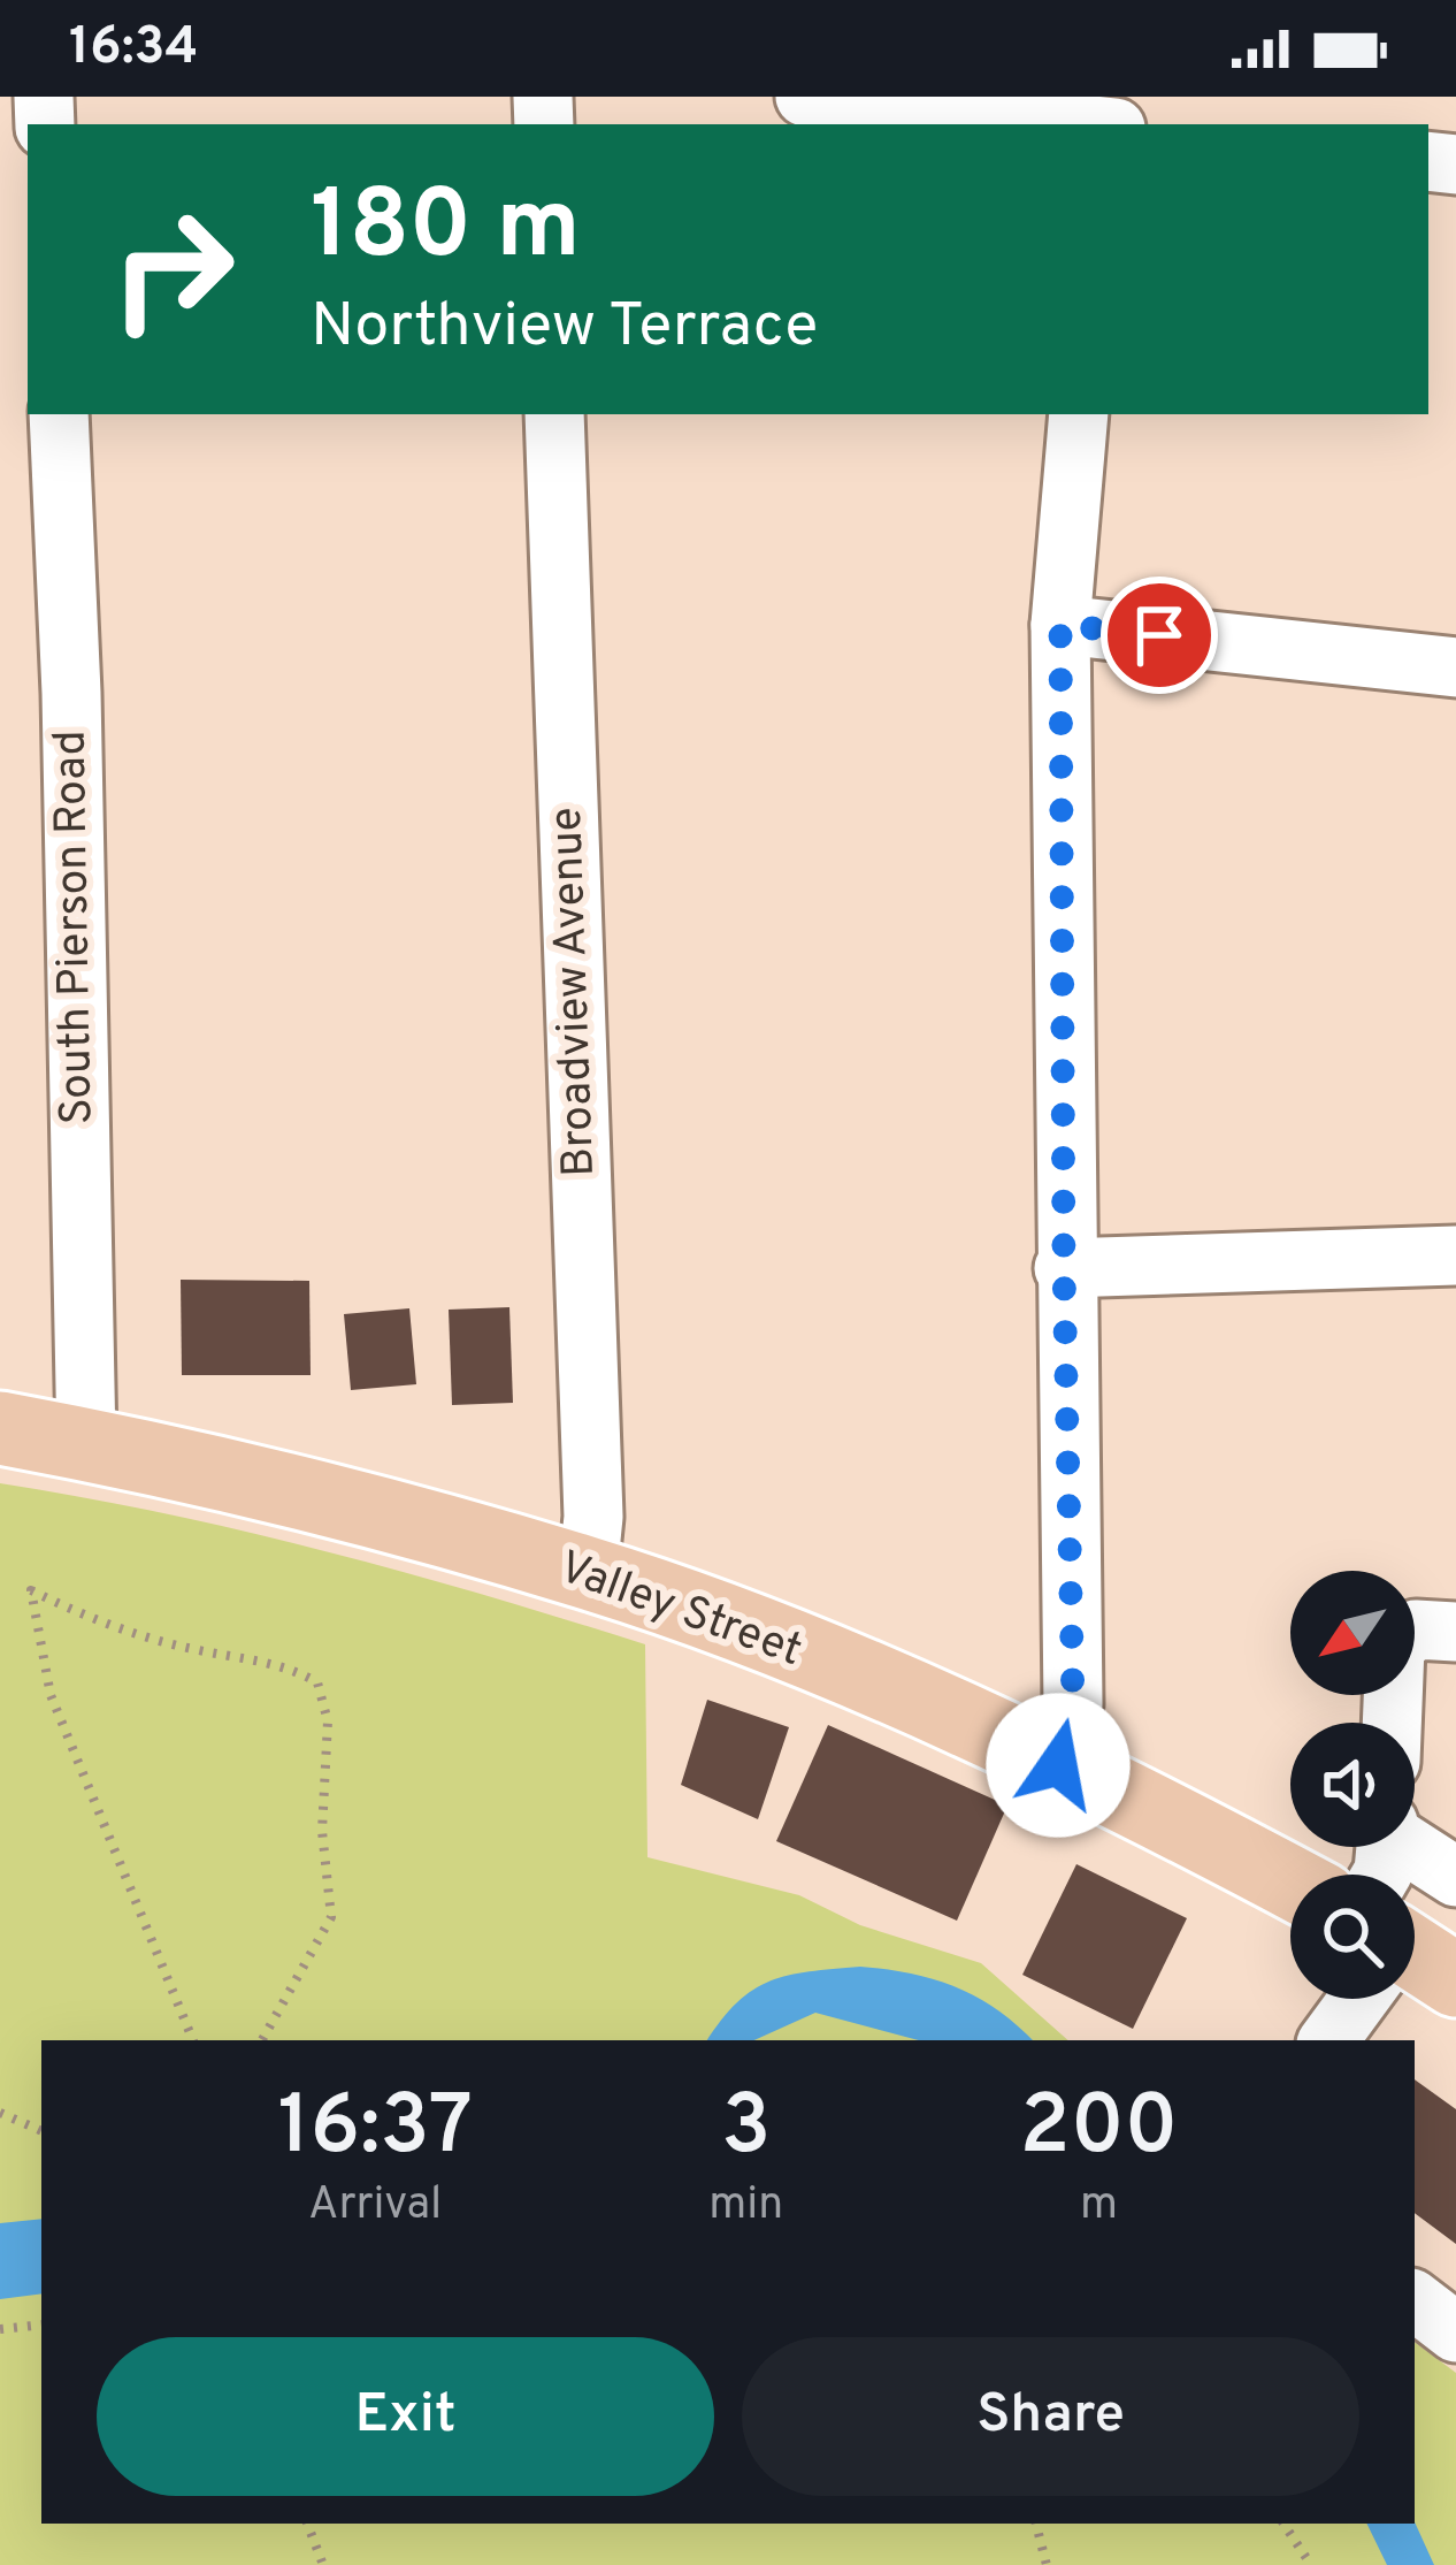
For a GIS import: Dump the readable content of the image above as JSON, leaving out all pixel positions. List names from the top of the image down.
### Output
{
  "streets": {
    "main road": ["Valley Street"],
    "street": ["South Pierson Road", "Broadview Avenue"]
  },
  "crossings": [
    ["South Pierson Road", "Valley Street"],
    ["Broadview Avenue", "Valley Street"]
  ],
  "north": "bottom left",
  "page": {
    "status": "16:34",
    "turn": ["180 m", "Northview Terrace"],
    "eta": [
      "16:37",
      "Arrival",
      "3",
      "min",
      "200",
      "m"
    ],
    "buttons": ["Exit", "Share"]
  }
}
